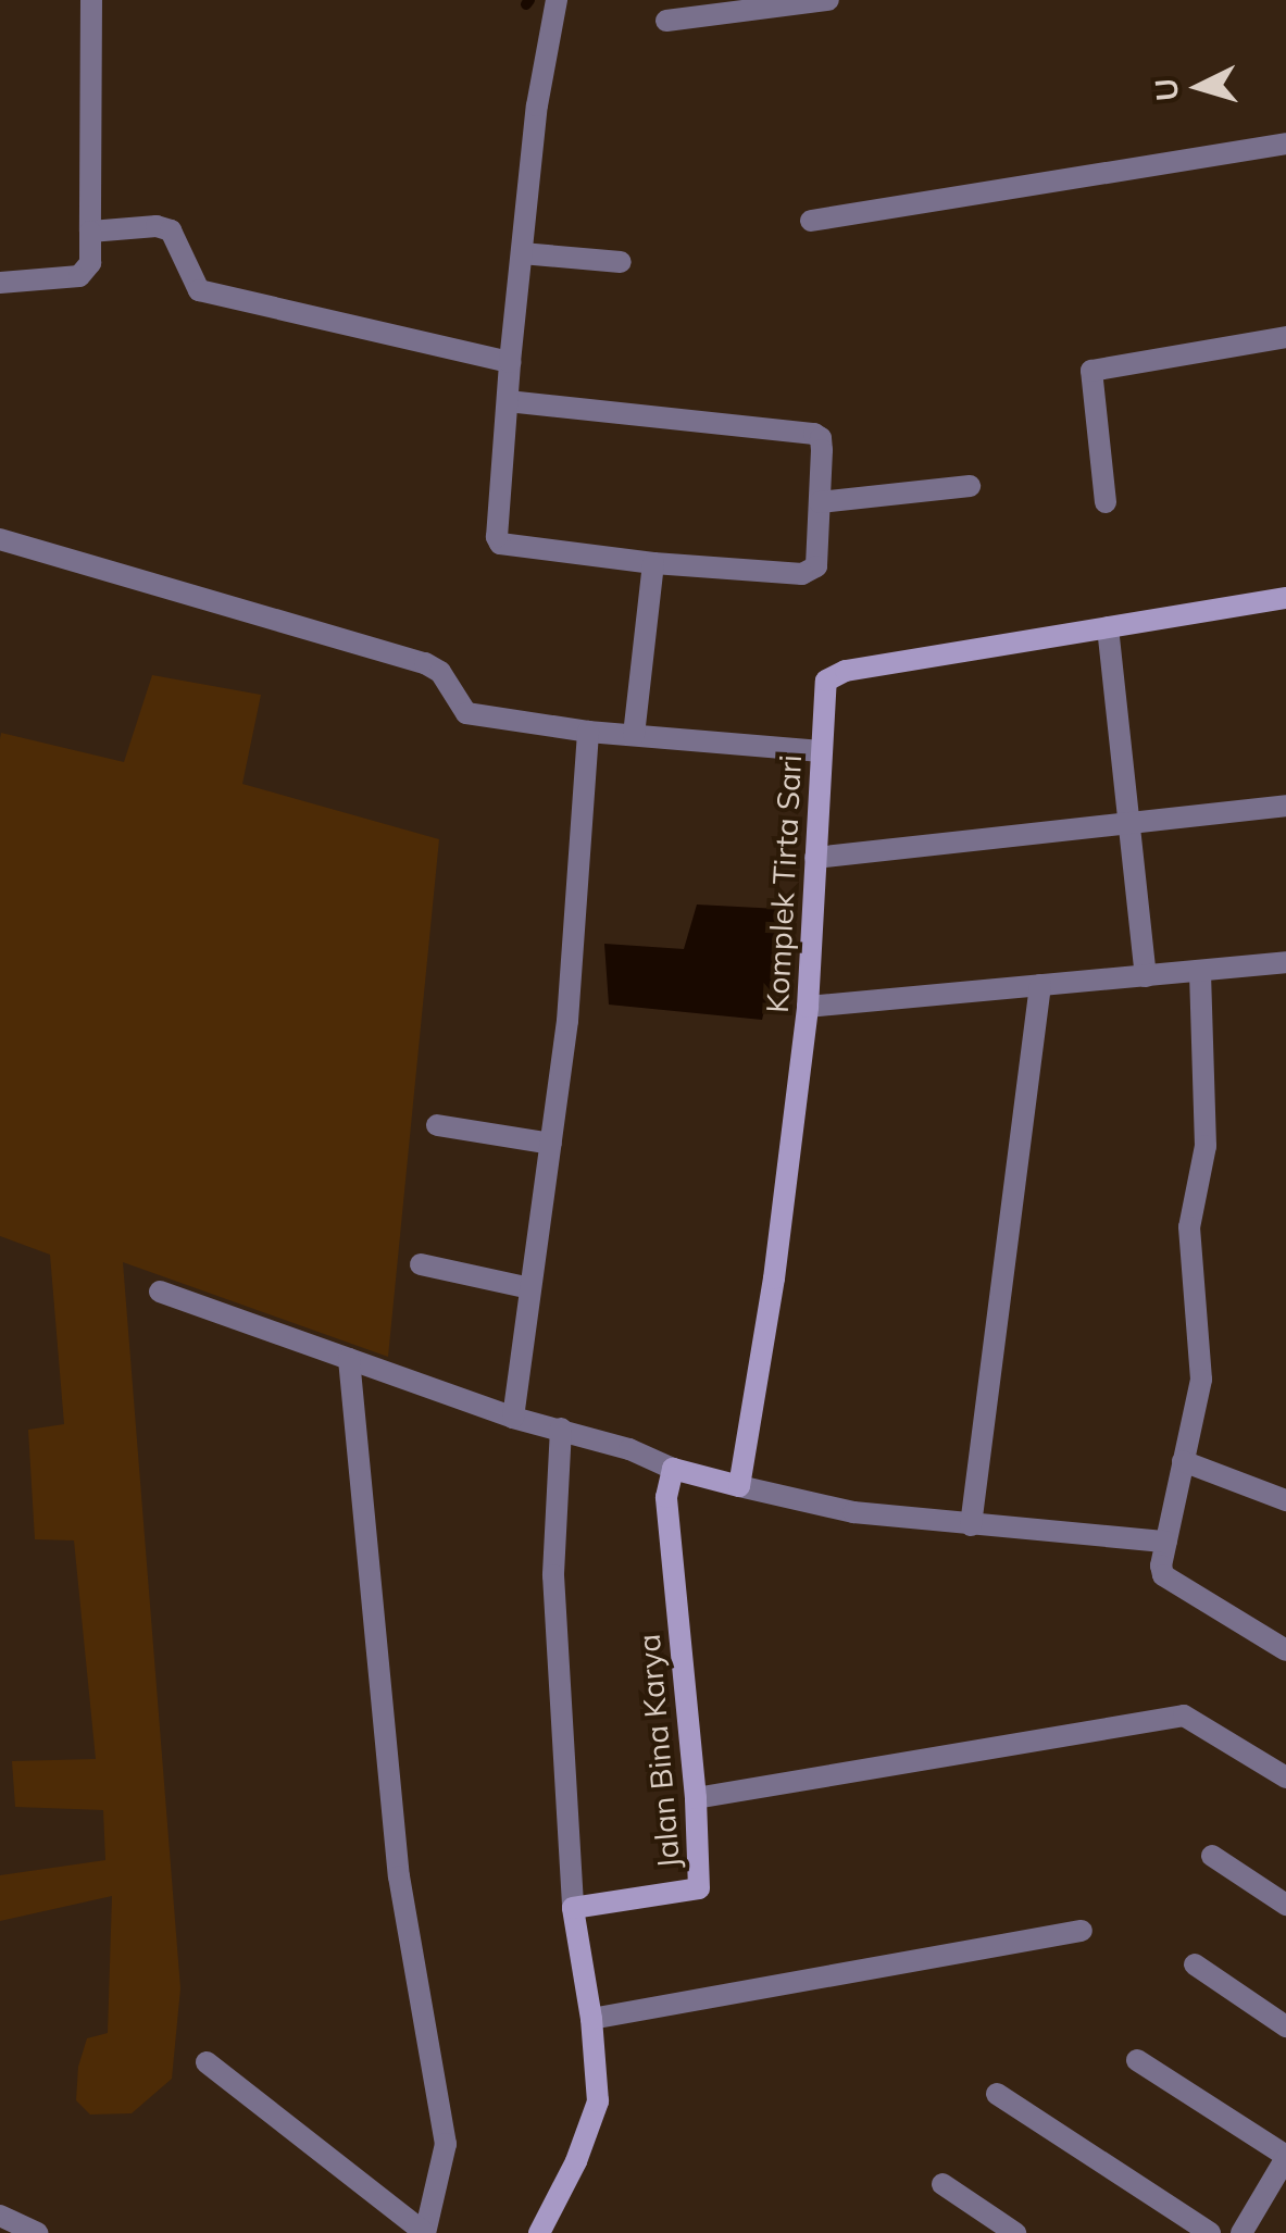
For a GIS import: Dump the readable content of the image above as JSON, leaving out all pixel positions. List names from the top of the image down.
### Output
{
  "streets": {
    "street": ["Komplek Tirta Sari", "Jalan Bina Karya"]
  },
  "north": "left"
}
